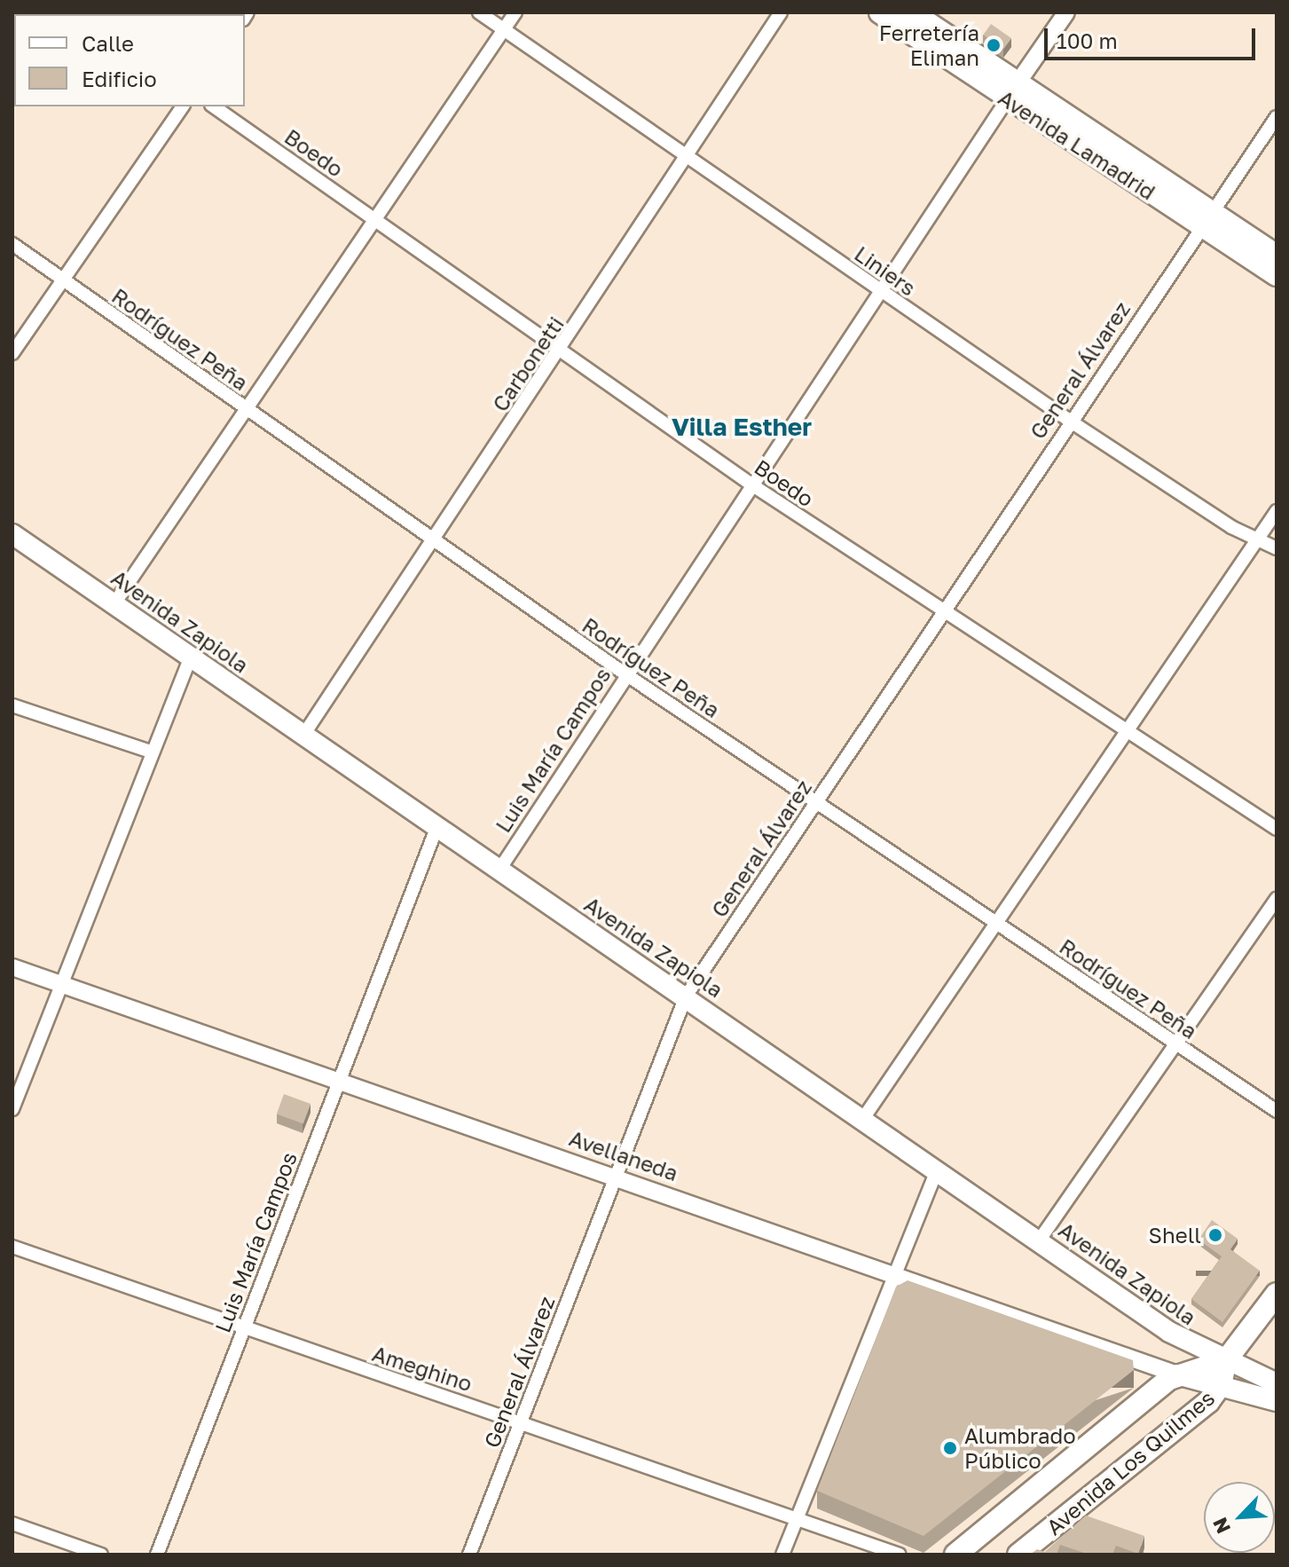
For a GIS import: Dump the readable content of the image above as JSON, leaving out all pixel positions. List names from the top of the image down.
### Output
{
  "streets": {
    "main road": [
      "Avenida Lamadrid",
      "Avenida Zapiola",
      "Avellaneda",
      "Avenida Los Quilmes"
    ],
    "street": [
      "Boedo",
      "Liniers",
      "Rodríguez Peña",
      "Carbonetti",
      "General Álvarez",
      "Luis María Campos",
      "Ameghino"
    ]
  },
  "crossings": [
    ["Avenida Lamadrid", "General Álvarez"],
    ["Avenida Lamadrid", "Luis María Campos"],
    ["Boedo", "Carbonetti"],
    ["Boedo", "General Álvarez"],
    ["Boedo", "Luis María Campos"],
    ["Liniers", "Carbonetti"],
    ["Liniers", "General Álvarez"],
    ["Liniers", "Luis María Campos"],
    ["Rodríguez Peña", "Carbonetti"],
    ["Rodríguez Peña", "General Álvarez"],
    ["Rodríguez Peña", "Luis María Campos"],
    ["Carbonetti", "Avenida Zapiola"],
    ["General Álvarez", "Avenida Zapiola"],
    ["General Álvarez", "Avellaneda"],
    ["General Álvarez", "Ameghino"],
    ["Avenida Zapiola", "Luis María Campos"],
    ["Avenida Zapiola", "Avenida Los Quilmes"],
    ["Luis María Campos", "Avellaneda"],
    ["Luis María Campos", "Ameghino"],
    ["Avellaneda", "Avenida Los Quilmes"]
  ],
  "districts": ["Villa Esther"],
  "places": ["Ferretería Eliman", "Shell", "Alumbrado Público"],
  "legend": ["Calle", "Edificio"],
  "scale_bar": "100 m",
  "north": "bottom left"
}
